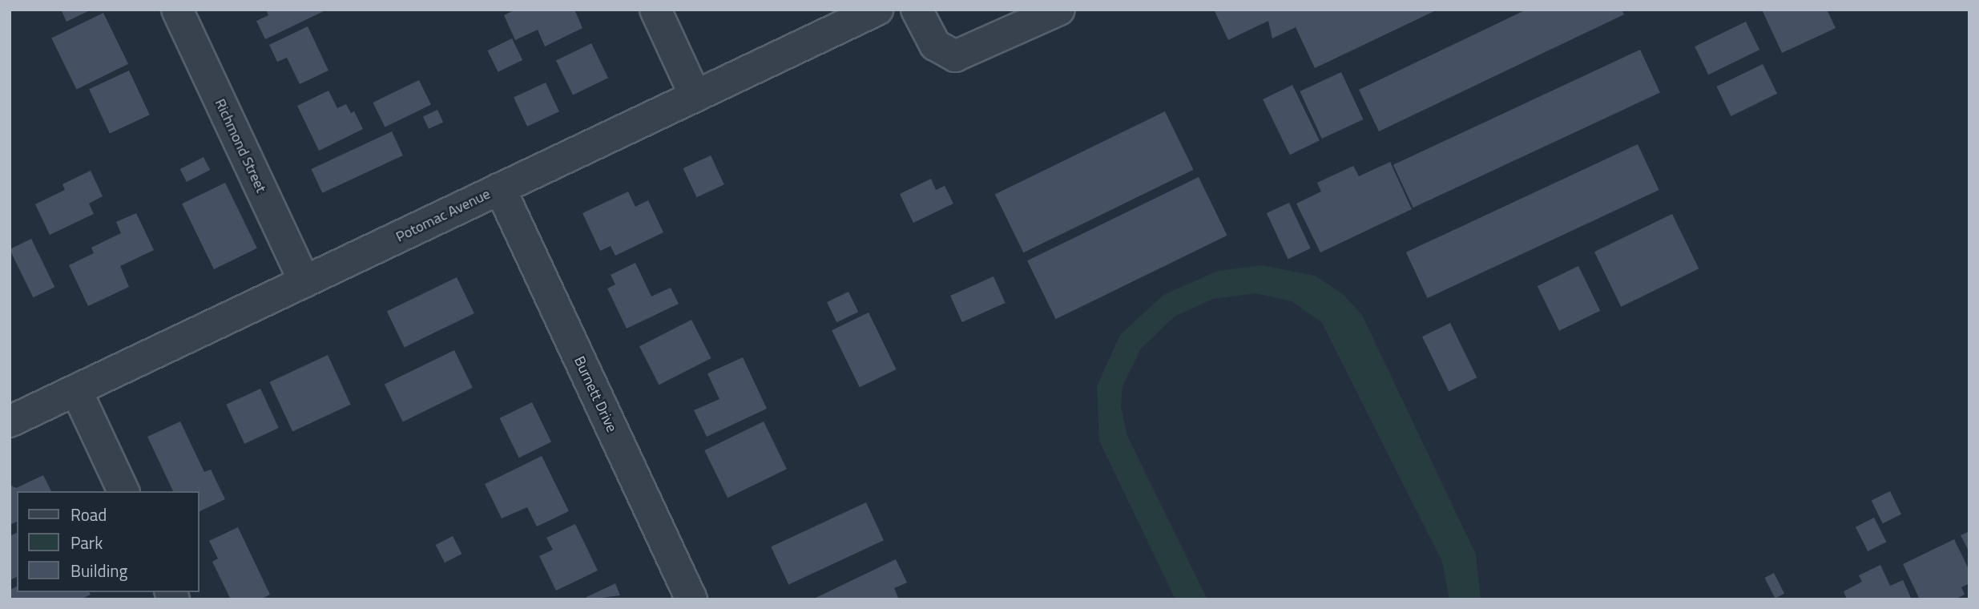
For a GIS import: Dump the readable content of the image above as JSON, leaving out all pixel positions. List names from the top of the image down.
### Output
{
  "streets": {
    "street": ["Richmond Street", "Potomac Avenue", "Burnett Drive"]
  },
  "crossings": [
    ["Richmond Street", "Potomac Avenue"],
    ["Potomac Avenue", "Burnett Drive"]
  ],
  "legend": ["Road", "Park", "Building"]
}
